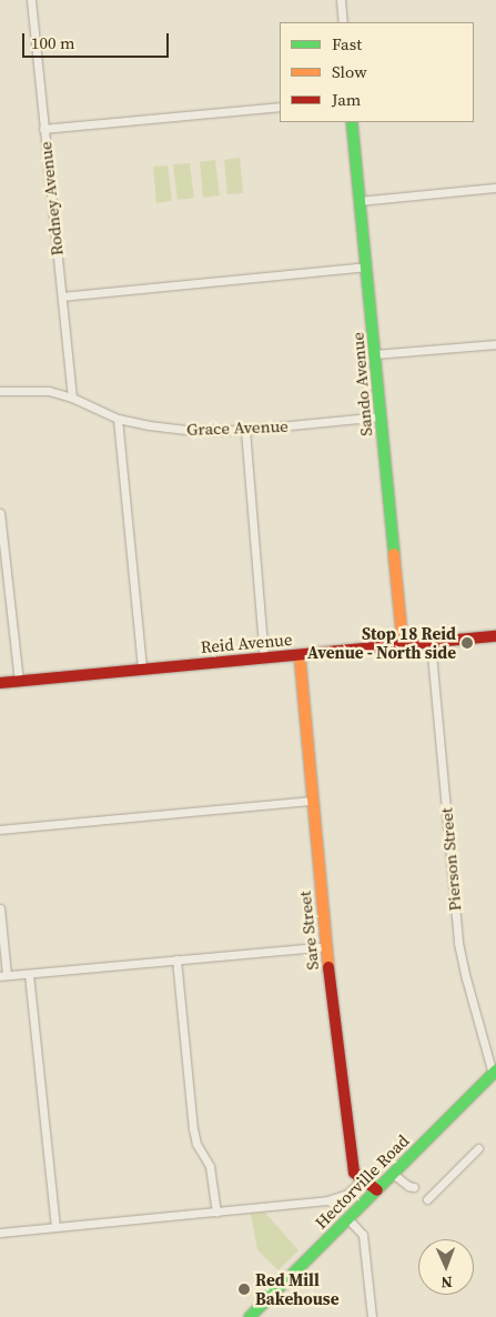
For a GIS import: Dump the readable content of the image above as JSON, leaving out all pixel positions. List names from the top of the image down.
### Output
{
  "streets": {
    "street": [
      "Rodney Avenue",
      "Sando Avenue",
      "Grace Avenue",
      "Reid Avenue",
      "Pierson Street",
      "Sare Street",
      "Hectorville Road"
    ]
  },
  "crossings": [
    ["Rodney Avenue", "Grace Avenue"],
    ["Sando Avenue", "Grace Avenue"],
    ["Sando Avenue", "Reid Avenue"],
    ["Reid Avenue", "Pierson Street"],
    ["Reid Avenue", "Sare Street"],
    ["Pierson Street", "Hectorville Road"]
  ],
  "places": ["Stop 18 Reid Avenue - North side", "Red Mill Bakehouse"],
  "legend": ["Fast", "Slow", "Jam"],
  "scale_bar": "100 m",
  "north": "bottom"
}
